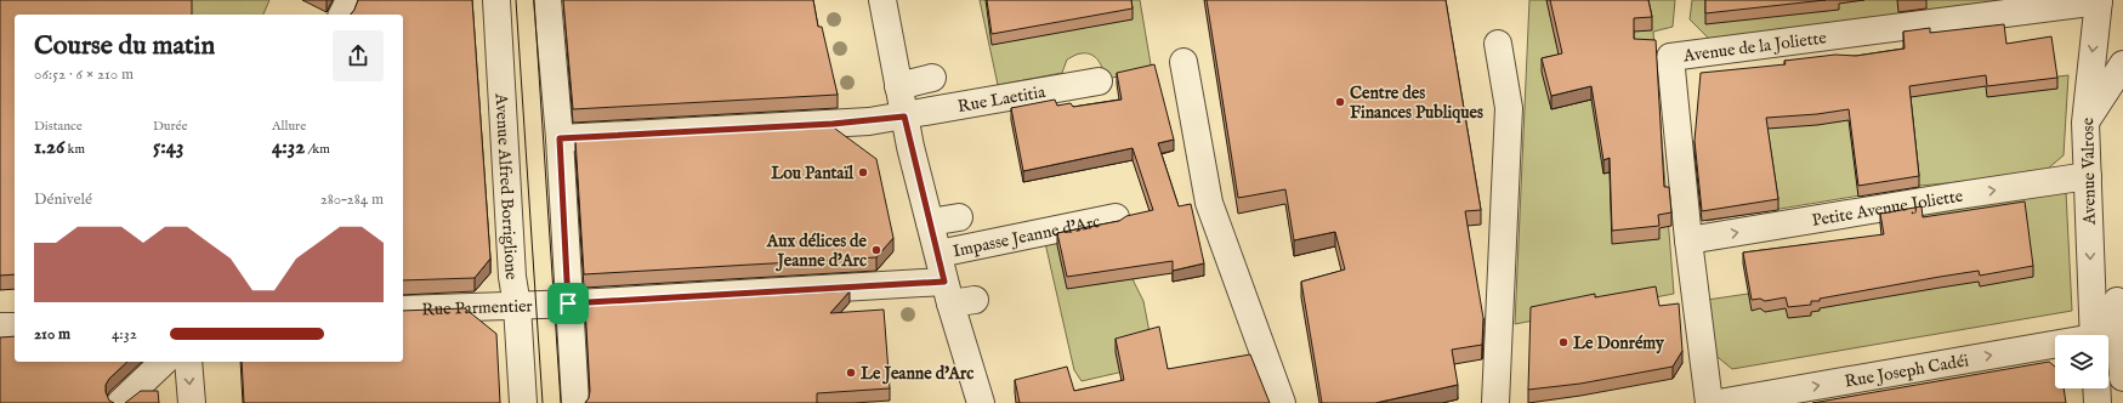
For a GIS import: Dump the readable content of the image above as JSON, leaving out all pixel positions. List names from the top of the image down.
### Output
{
  "streets": {
    "street": [
      "Avenue de la Joliette",
      "Rue Laetitia",
      "Avenue Valrose",
      "Avenue Alfred Borriglione",
      "Petite Avenue Joliette",
      "Impasse Jeanne d'Arc",
      "Rue Parmentier",
      "Rue Joseph Cadéi"
    ]
  },
  "crossings": [
    ["Avenue de la Joliette", "Avenue Valrose"],
    ["Avenue de la Joliette", "Petite Avenue Joliette"],
    ["Avenue Valrose", "Petite Avenue Joliette"],
    ["Avenue Alfred Borriglione", "Rue Parmentier"]
  ],
  "one_way": ["Avenue Valrose", "Petite Avenue Joliette", "Rue Joseph Cadéi"],
  "places": [
    "Centre des Finances Publiques",
    "Lou Pantaïl",
    "Aux délices de Jeanne d'Arc",
    "Le Donrémy",
    "Le Jeanne d'Arc"
  ],
  "page": {
    "heading": ["Course du matin", "06:52 · 6 × 210 m"],
    "stats": [
      ["Distance", "1.26 km"],
      ["Durée", "5:43"],
      ["Allure", "4:32 /km"]
    ],
    "chart": ["Dénivelé", "280–284 m"],
    "list": [
      {
        "name": "210 m",
        "note": "4:32"
      }
    ]
  }
}
